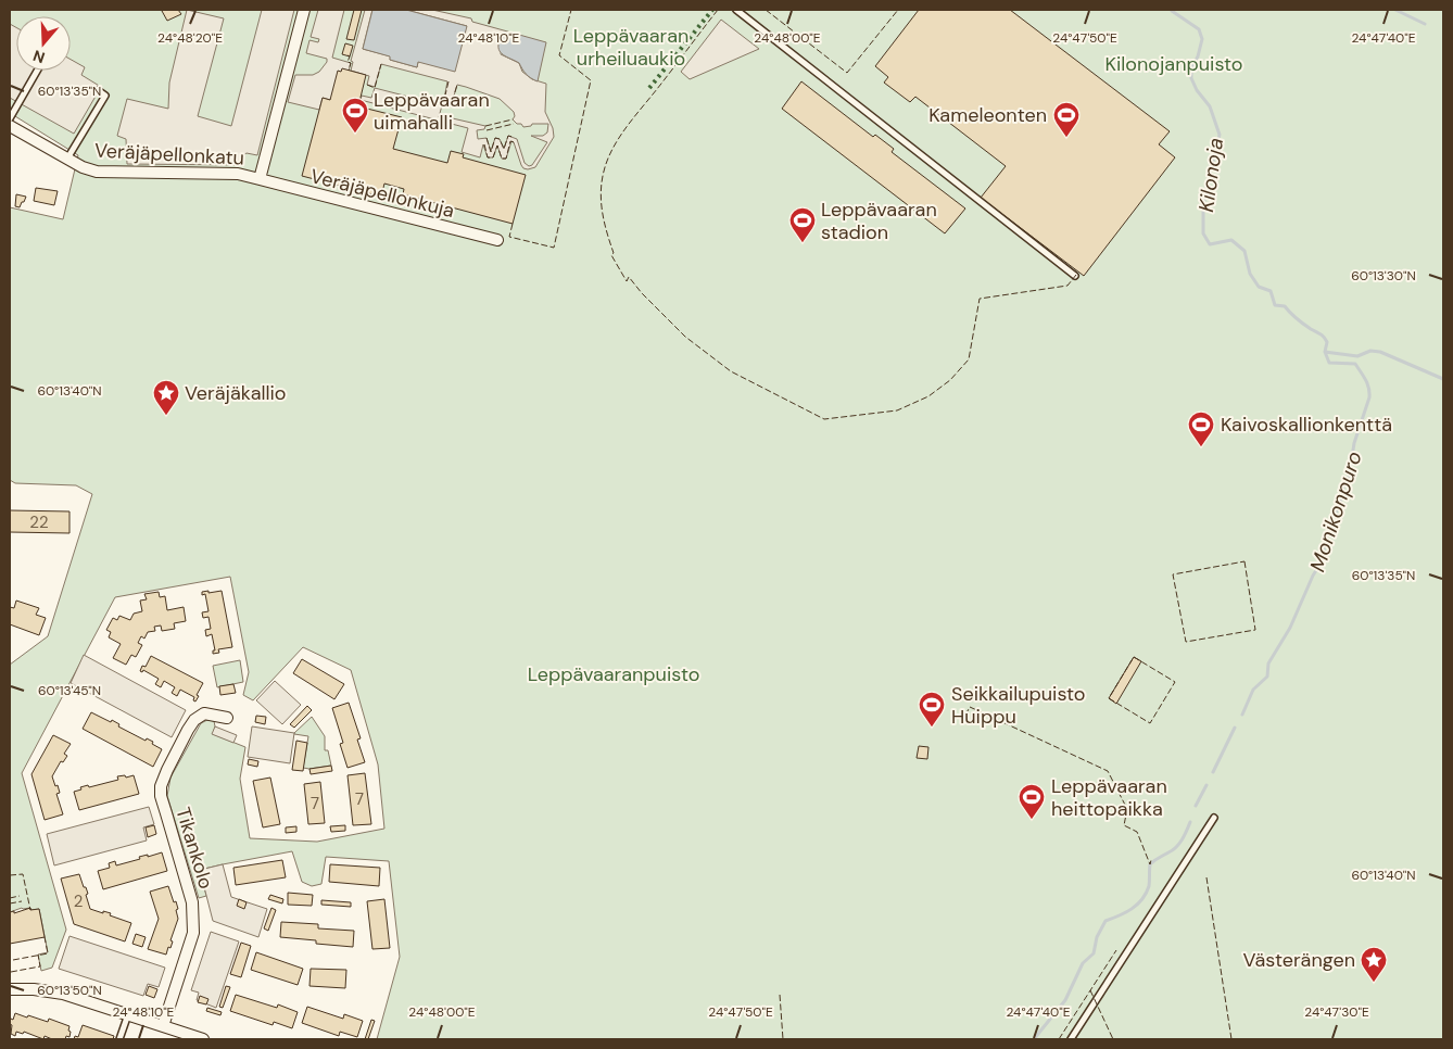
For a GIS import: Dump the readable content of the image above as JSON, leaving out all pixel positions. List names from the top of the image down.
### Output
{
  "streets": {
    "street": ["Veräjäpellonkatu", "Veräjäpellonkuja", "Tikankolo"]
  },
  "crossings": [
    ["Veräjäpellonkatu", "Veräjäpellonkuja"]
  ],
  "water": ["Kilonoja", "Monikonpuro"],
  "parks": ["Leppävaaran urheiluaukio", "Kilonojanpuisto", "Leppävaaranpuisto"],
  "places": {
    "sports": [
      "Leppävaaran uimahalli",
      "Kameleonten",
      "Leppävaaran stadion",
      "Kaivoskallionkenttä",
      "Seikkailupuisto Huippu",
      "Leppävaaran heittopaikka"
    ],
    "place": ["Veräjäkallio", "Västerängen"]
  },
  "house_numbers": [
    "22",
    "7",
    "7",
    "2"
  ],
  "north": "bottom",
  "coordinates": [
    "24°48'20\"E",
    "24°48'10\"E",
    "24°48'00\"E",
    "24°47'50\"E",
    "24°47'40\"E",
    "60°13'35\"N",
    "60°13'30\"N",
    "60°13'40\"N",
    "60°13'45\"N",
    "60°13'50\"N",
    "24°47'30\"E"
  ]
}
